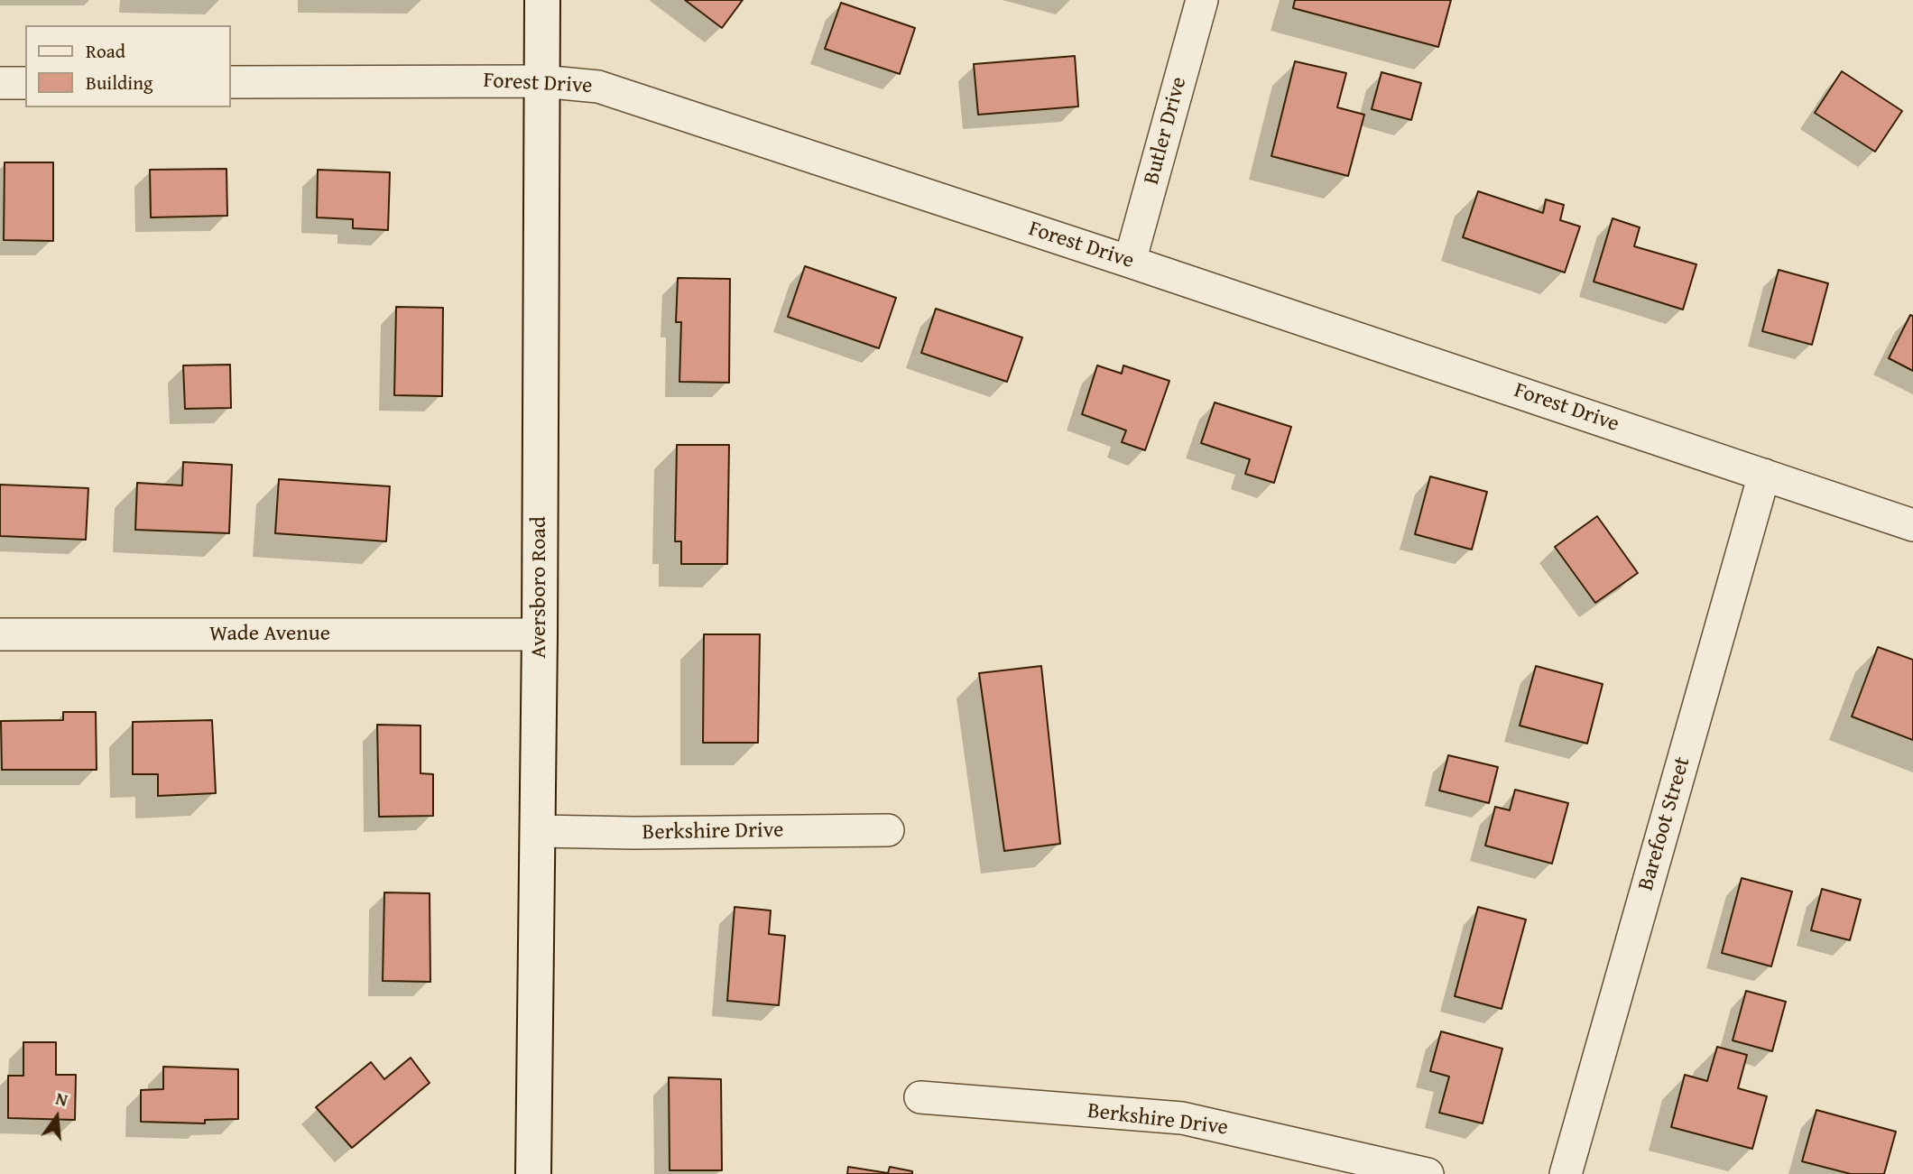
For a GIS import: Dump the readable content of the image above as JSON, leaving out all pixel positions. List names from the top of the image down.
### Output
{
  "streets": {
    "street": [
      "Forest Drive",
      "Butler Drive",
      "Aversboro Road",
      "Wade Avenue",
      "Barefoot Street",
      "Berkshire Drive"
    ]
  },
  "crossings": [
    ["Forest Drive", "Butler Drive"],
    ["Forest Drive", "Aversboro Road"],
    ["Forest Drive", "Barefoot Street"],
    ["Aversboro Road", "Wade Avenue"],
    ["Aversboro Road", "Berkshire Drive"]
  ],
  "legend": ["Road", "Building"],
  "north": "top"
}
